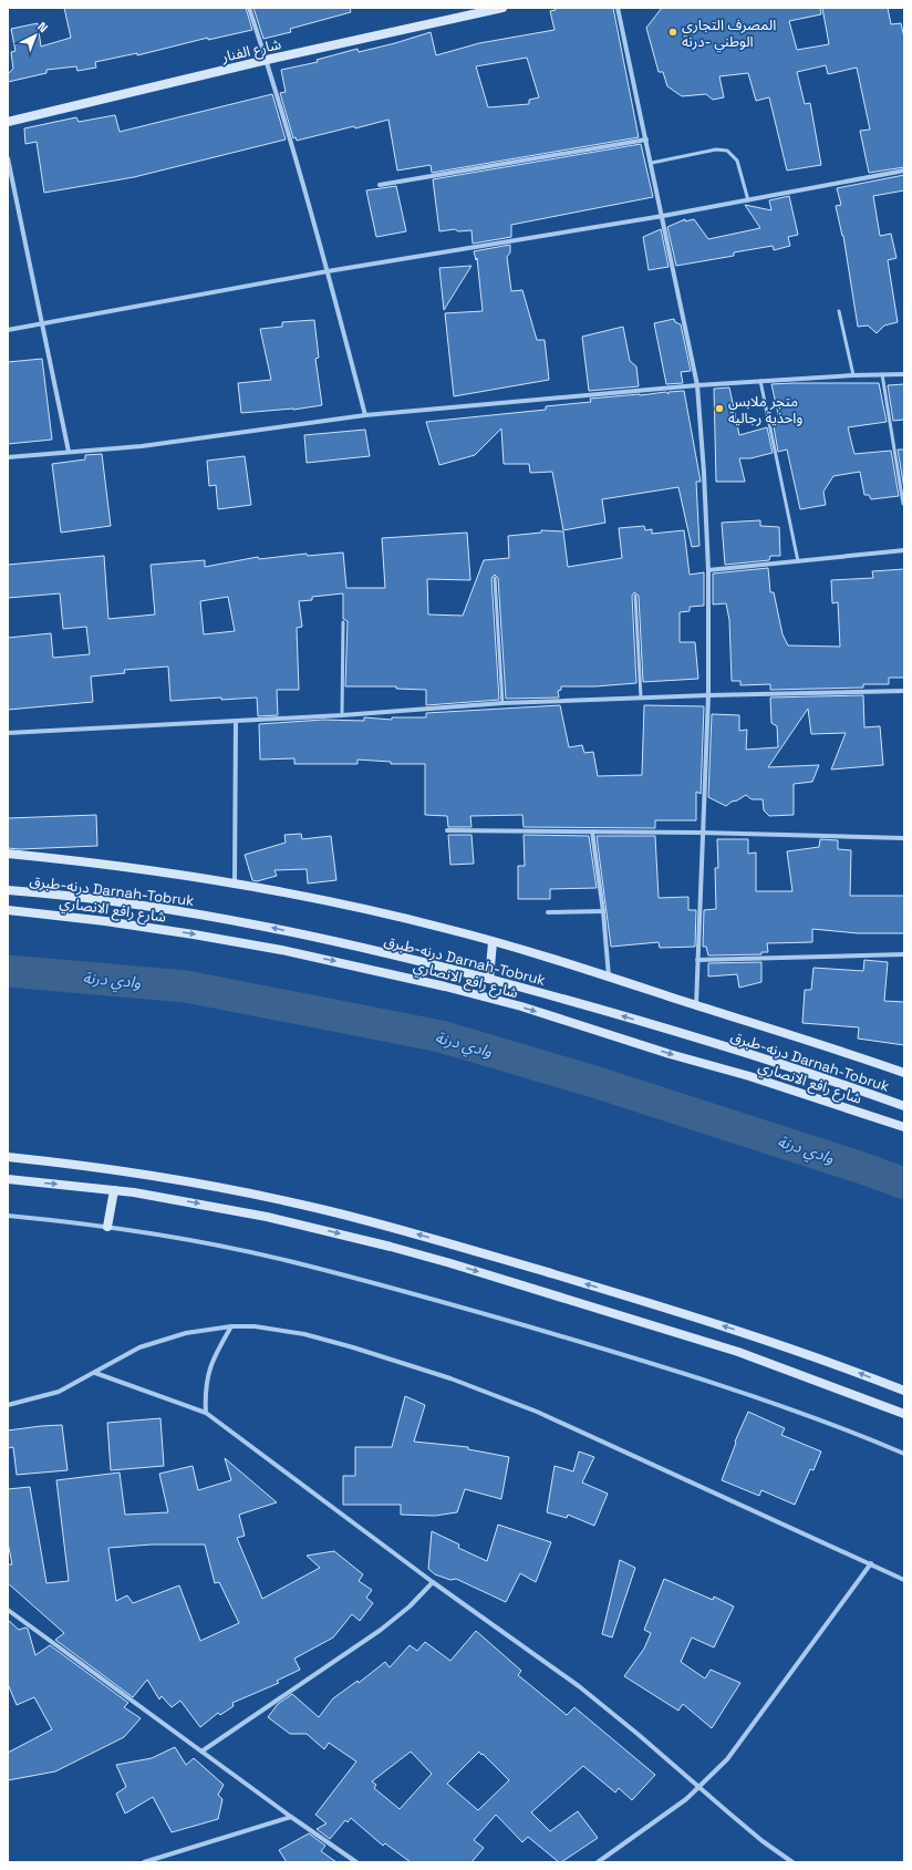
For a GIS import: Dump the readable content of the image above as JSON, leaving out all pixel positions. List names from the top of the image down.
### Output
{
  "streets": {
    "street": ["شارع الفنار", "درنه-طبرق Darnah-Tobruk", "شارع رافع الانصاري"]
  },
  "water": ["وادي درنة"],
  "places": ["المصرف التجاري الوطني -درنة", "متجر ملابس واحذية رجالية"],
  "north": "top right"
}
